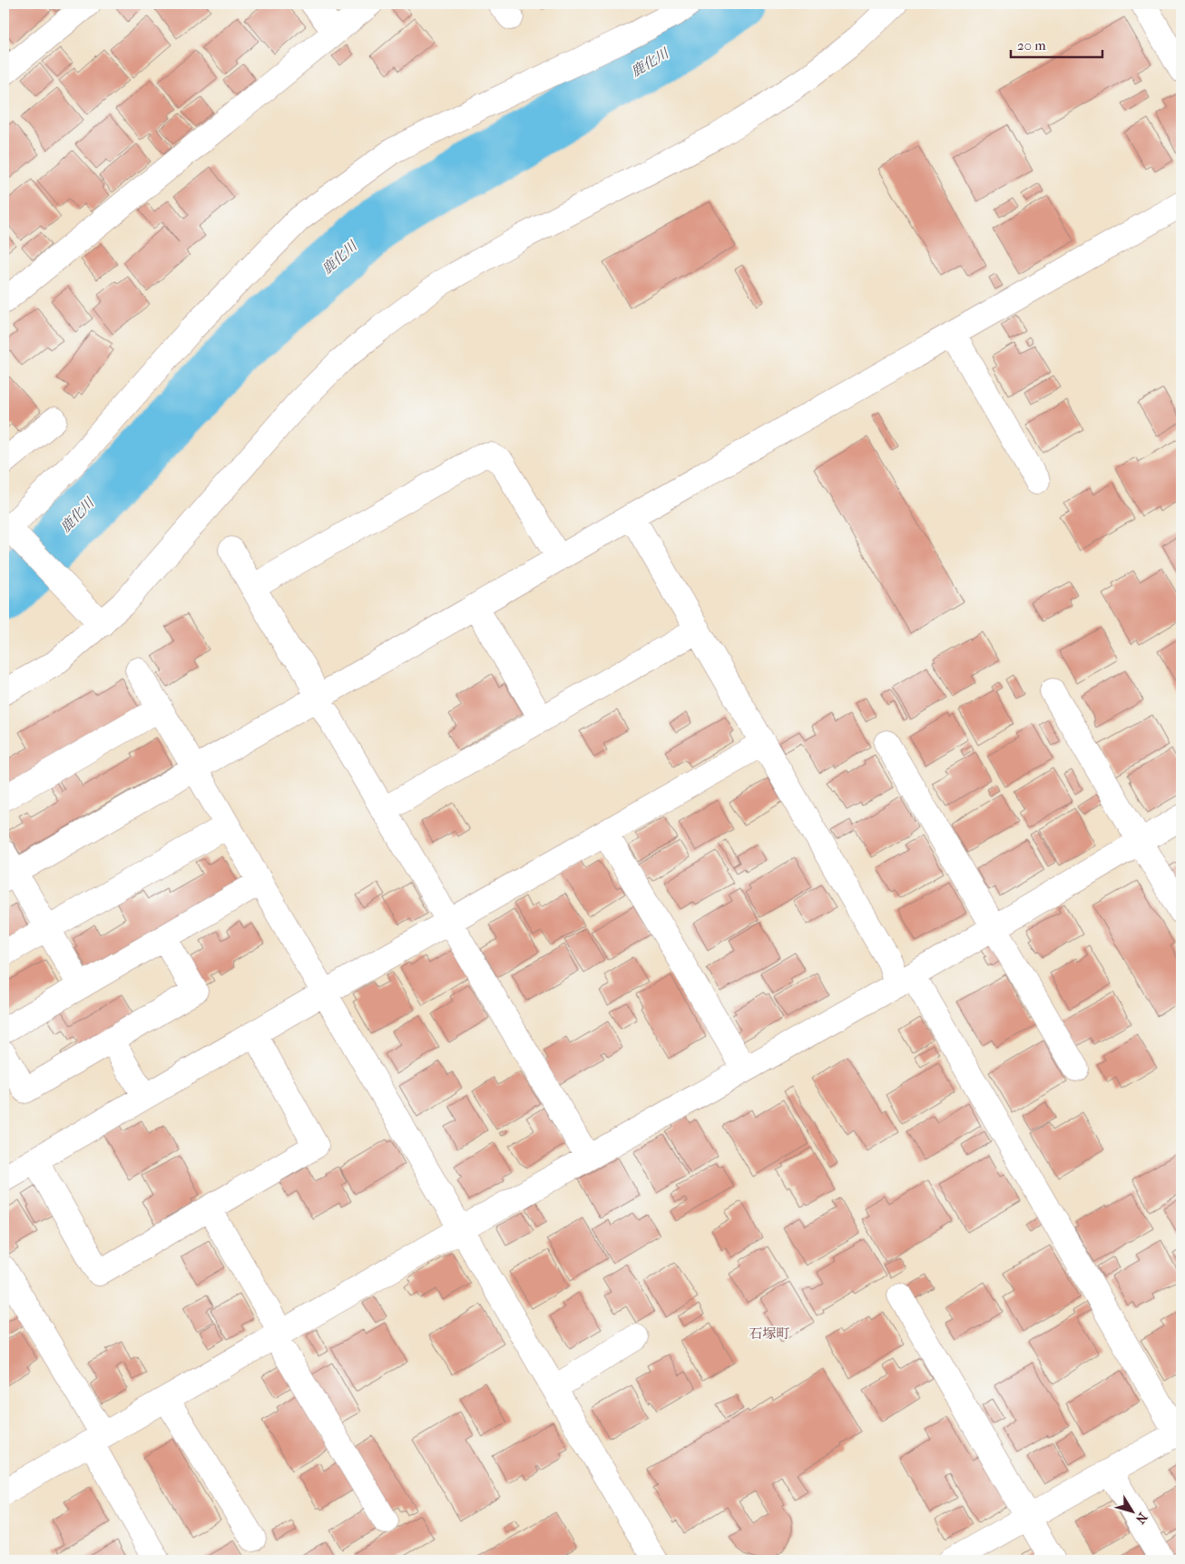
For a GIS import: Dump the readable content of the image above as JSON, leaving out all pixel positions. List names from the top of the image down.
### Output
{
  "districts": ["石塚町"],
  "water": ["鹿化川"],
  "scale_bar": "20 m",
  "north": "bottom right"
}
